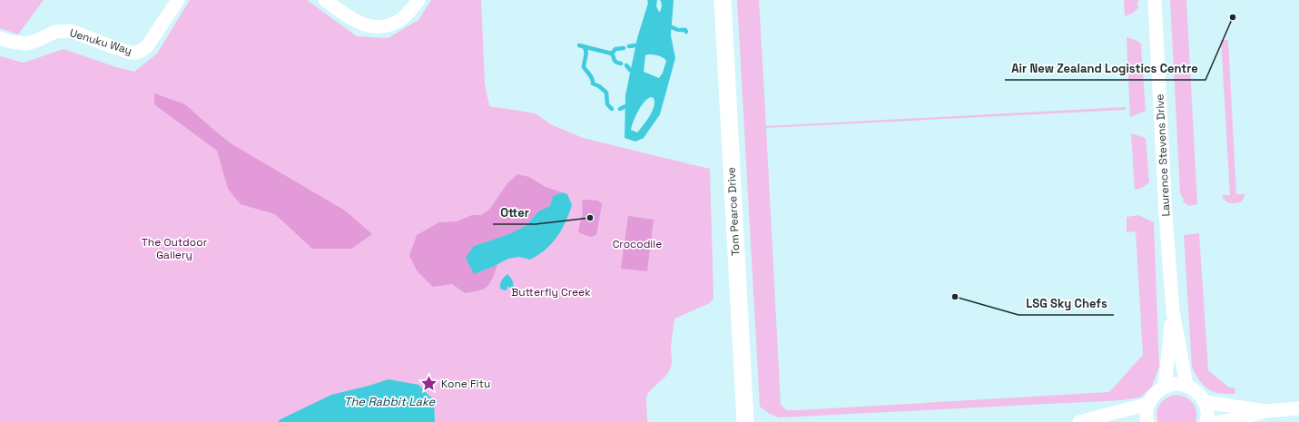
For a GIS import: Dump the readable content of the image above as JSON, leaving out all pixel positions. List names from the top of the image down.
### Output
{
  "streets": {
    "main road": ["Tom Pearce Drive"],
    "street": ["Uenuku Way", "Laurence Stevens Drive"]
  },
  "water": ["The Rabbit Lake"],
  "parks": ["The Outdoor Gallery", "Crocodile", "Butterfly Creek"],
  "places": {
    "other": ["Air New Zealand Logistics Centre", "Otter", "LSG Sky Chefs"],
    "place": ["Kone Fitu"]
  }
}
